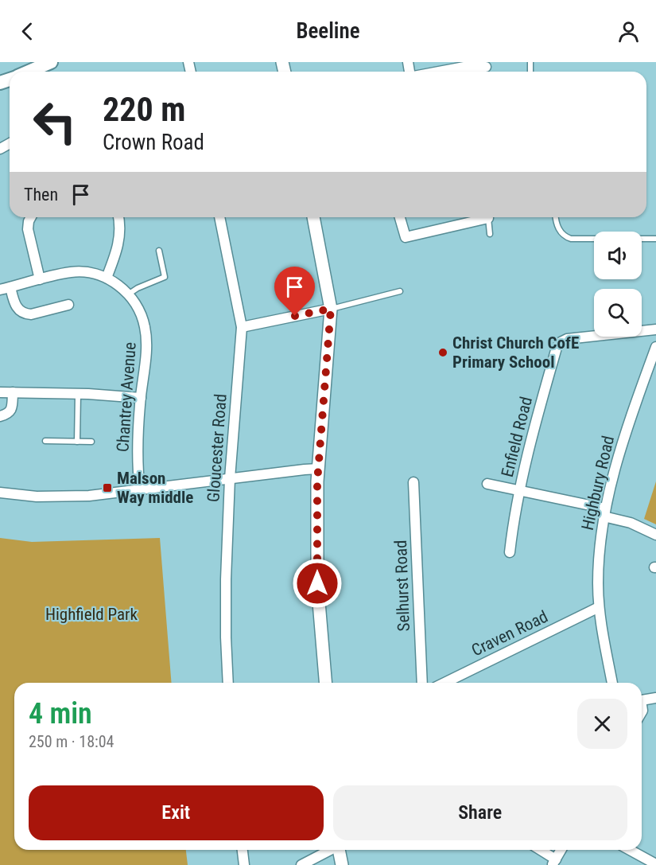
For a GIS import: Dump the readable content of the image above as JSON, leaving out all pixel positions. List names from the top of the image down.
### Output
{
  "streets": {
    "street": [
      "Chantrey Avenue",
      "Enfield Road",
      "Gloucester Road",
      "Highbury Road",
      "Selhurst Road",
      "Craven Road"
    ]
  },
  "crossings": [
    ["Highbury Road", "Craven Road"]
  ],
  "parks": ["Highfield Park"],
  "places": {
    "other": ["Christ Church CofE Primary School"],
    "transit": ["Malson Way middle"]
  },
  "page": {
    "header": "Beeline",
    "turn": ["220 m", "Crown Road"],
    "then": "Then",
    "heading": ["4 min", "250 m · 18:04"],
    "buttons": ["Exit", "Share"]
  }
}
